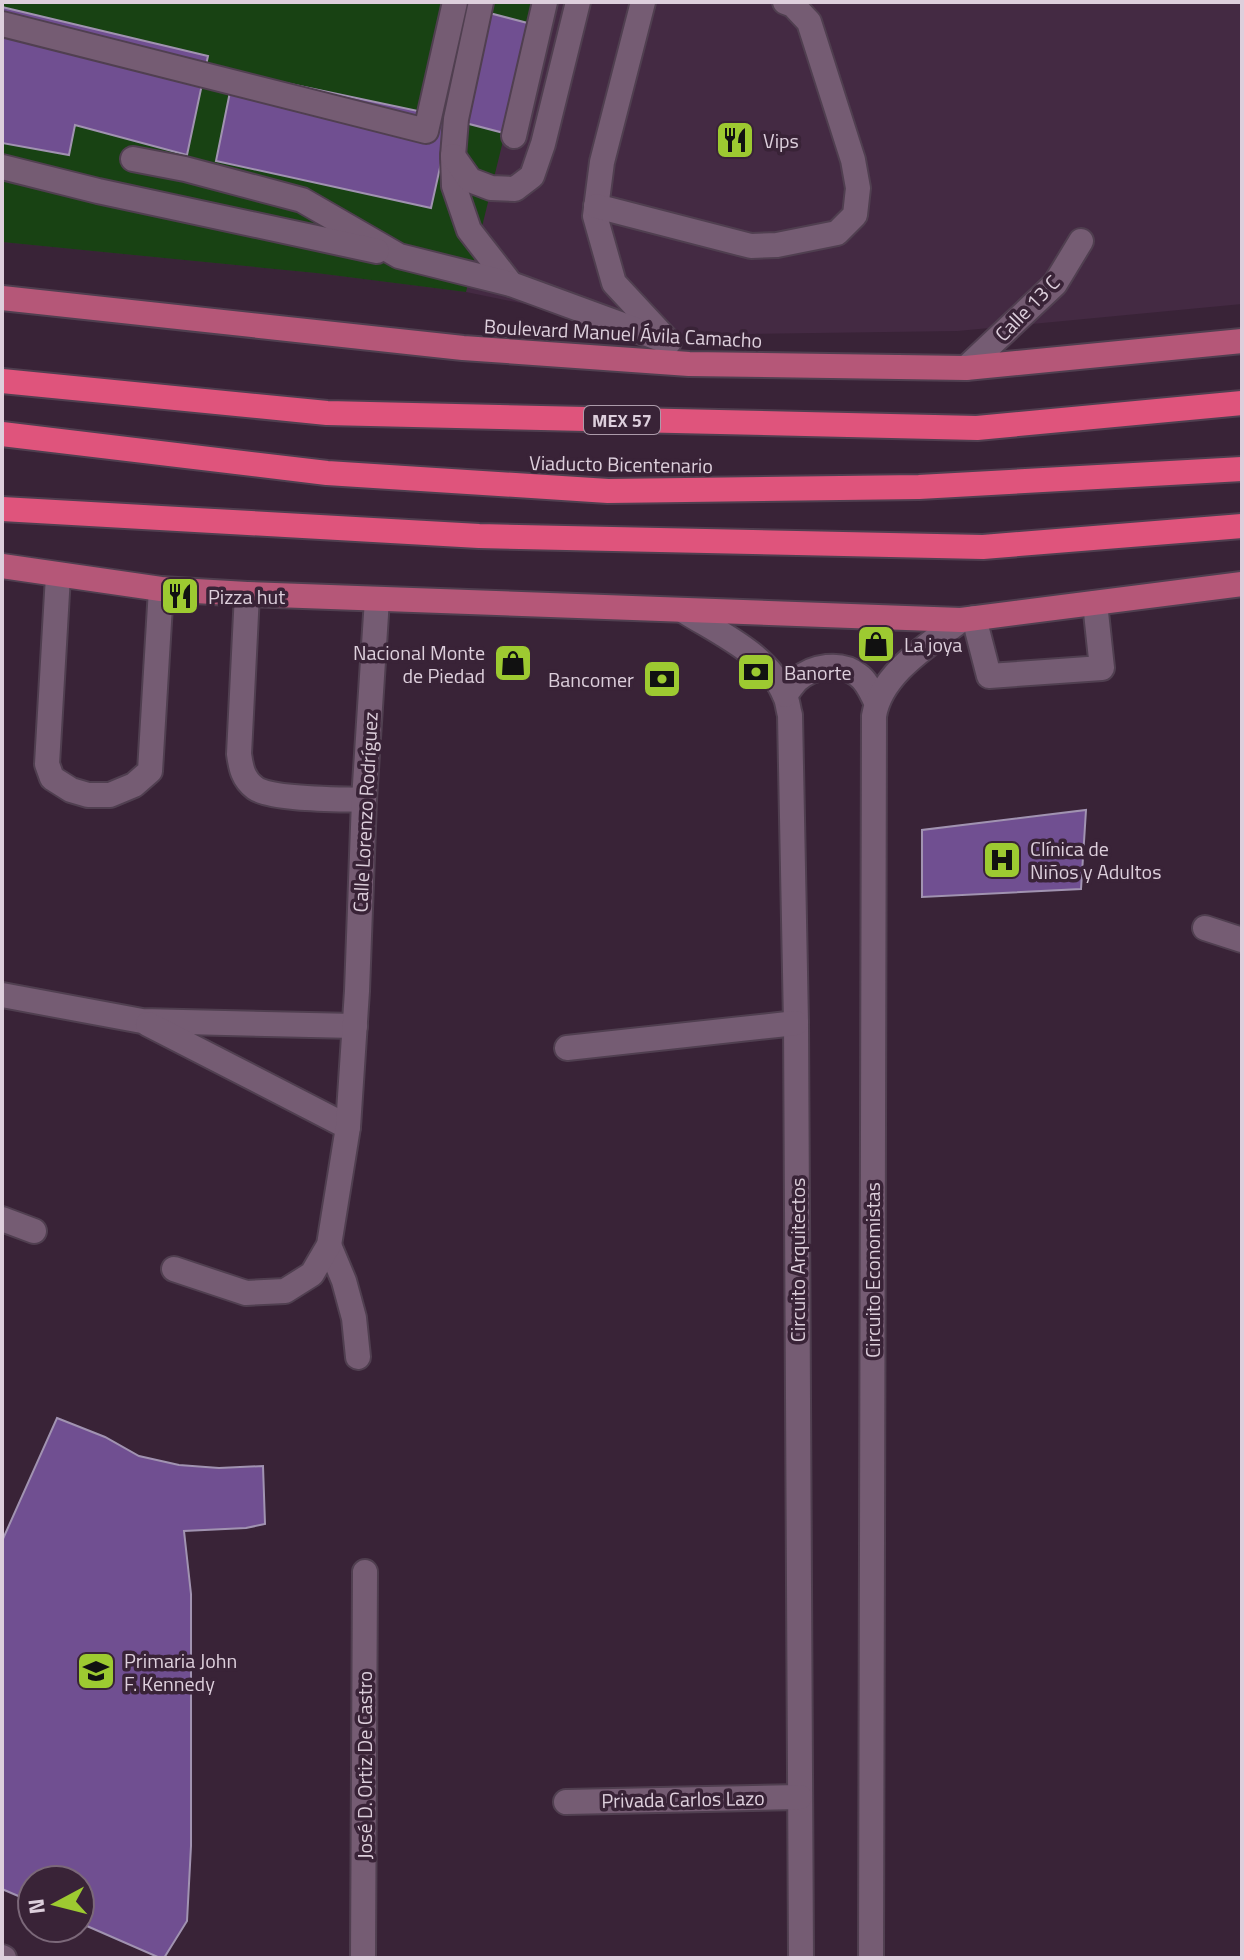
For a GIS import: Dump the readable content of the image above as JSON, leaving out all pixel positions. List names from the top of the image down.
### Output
{
  "streets": {
    "highway": ["MEX 57", "Viaducto Bicentenario"],
    "main road": ["Boulevard Manuel Ávila Camacho"],
    "street": [
      "Calle 13 C",
      "Calle Lorenzo Rodríguez",
      "Circuito Arquitectos",
      "Circuito Economistas",
      "José D. Ortiz De Castro",
      "Privada Carlos Lazo"
    ]
  },
  "crossings": [
    ["Calle 13 C", "Boulevard Manuel Ávila Camacho"],
    ["Circuito Arquitectos", "Privada Carlos Lazo"]
  ],
  "places": {
    "restaurant": ["Vips", "Pizza hut"],
    "shop": ["La joya", "Nacional Monte de Piedad"],
    "bank": ["Banorte", "Bancomer"],
    "hospital": ["Clínica de Niños y Adultos"],
    "school or university": ["Primaria John F. Kennedy"]
  },
  "north": "left"
}
